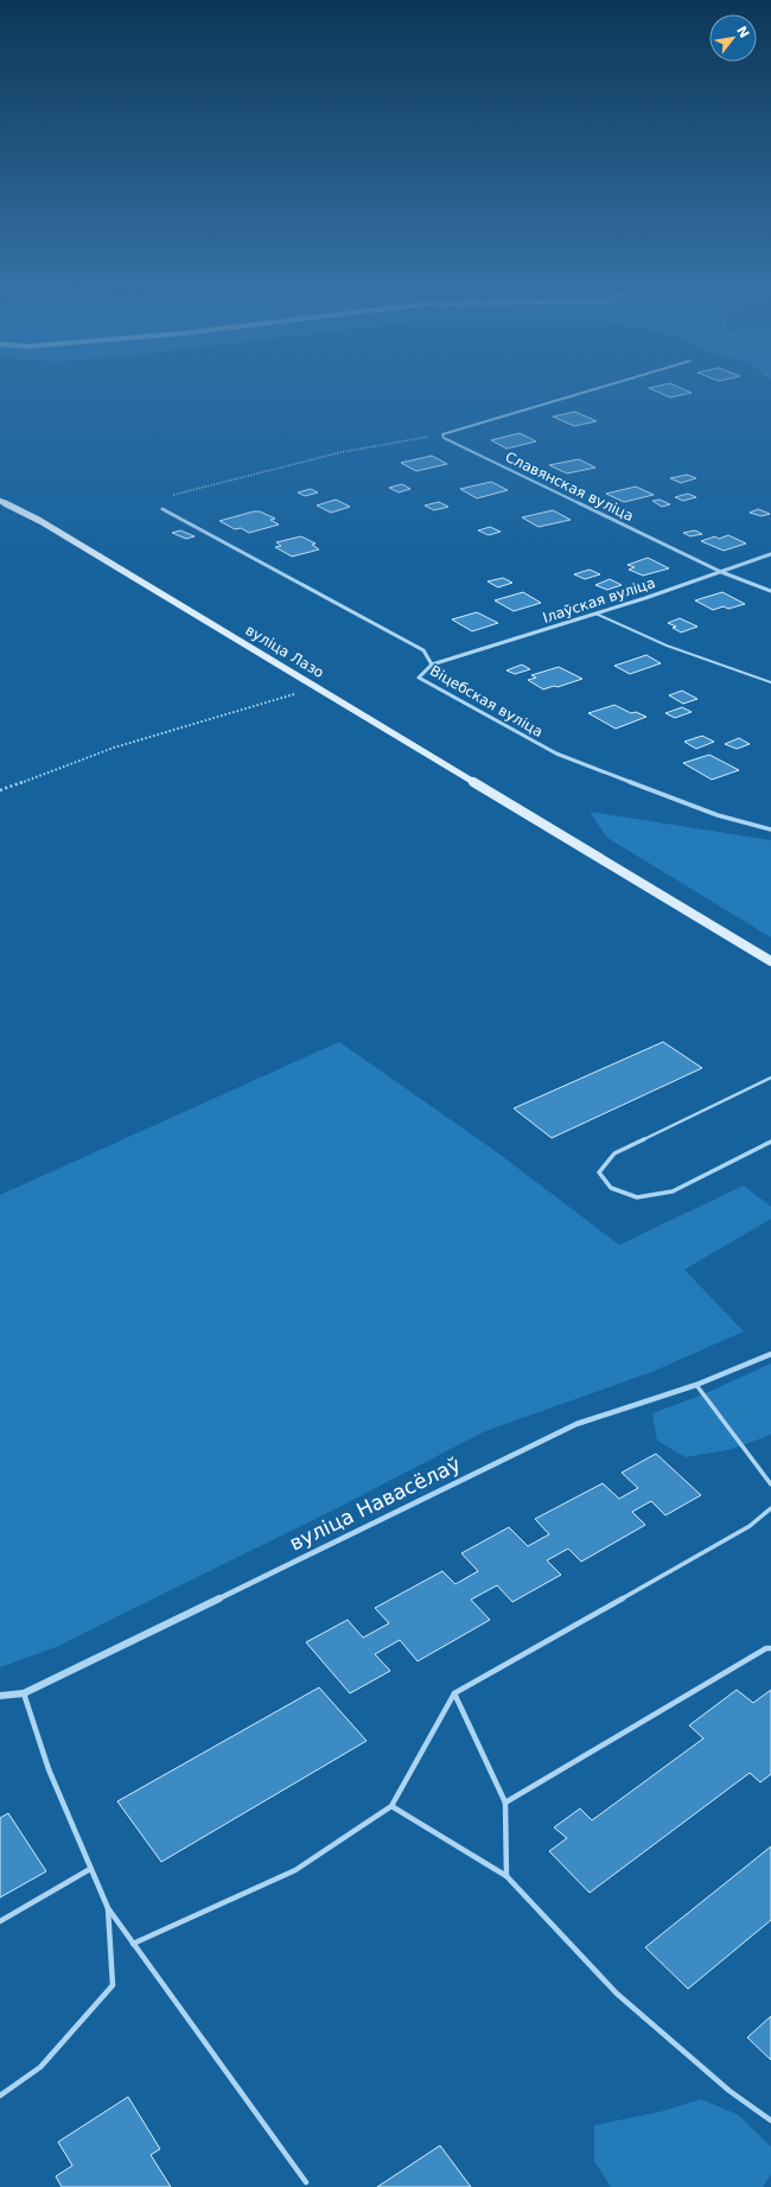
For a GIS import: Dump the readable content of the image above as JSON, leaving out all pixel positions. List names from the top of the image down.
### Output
{
  "streets": {
    "main road": ["вуліца Лазо"],
    "street": [
      "Славянская вуліца",
      "Ілаўская вуліца",
      "Віцебская вуліца",
      "вуліца Навасёлаў"
    ]
  },
  "crossings": [
    ["Славянская вуліца", "Ілаўская вуліца"],
    ["Ілаўская вуліца", "Віцебская вуліца"]
  ],
  "north": "top right"
}
